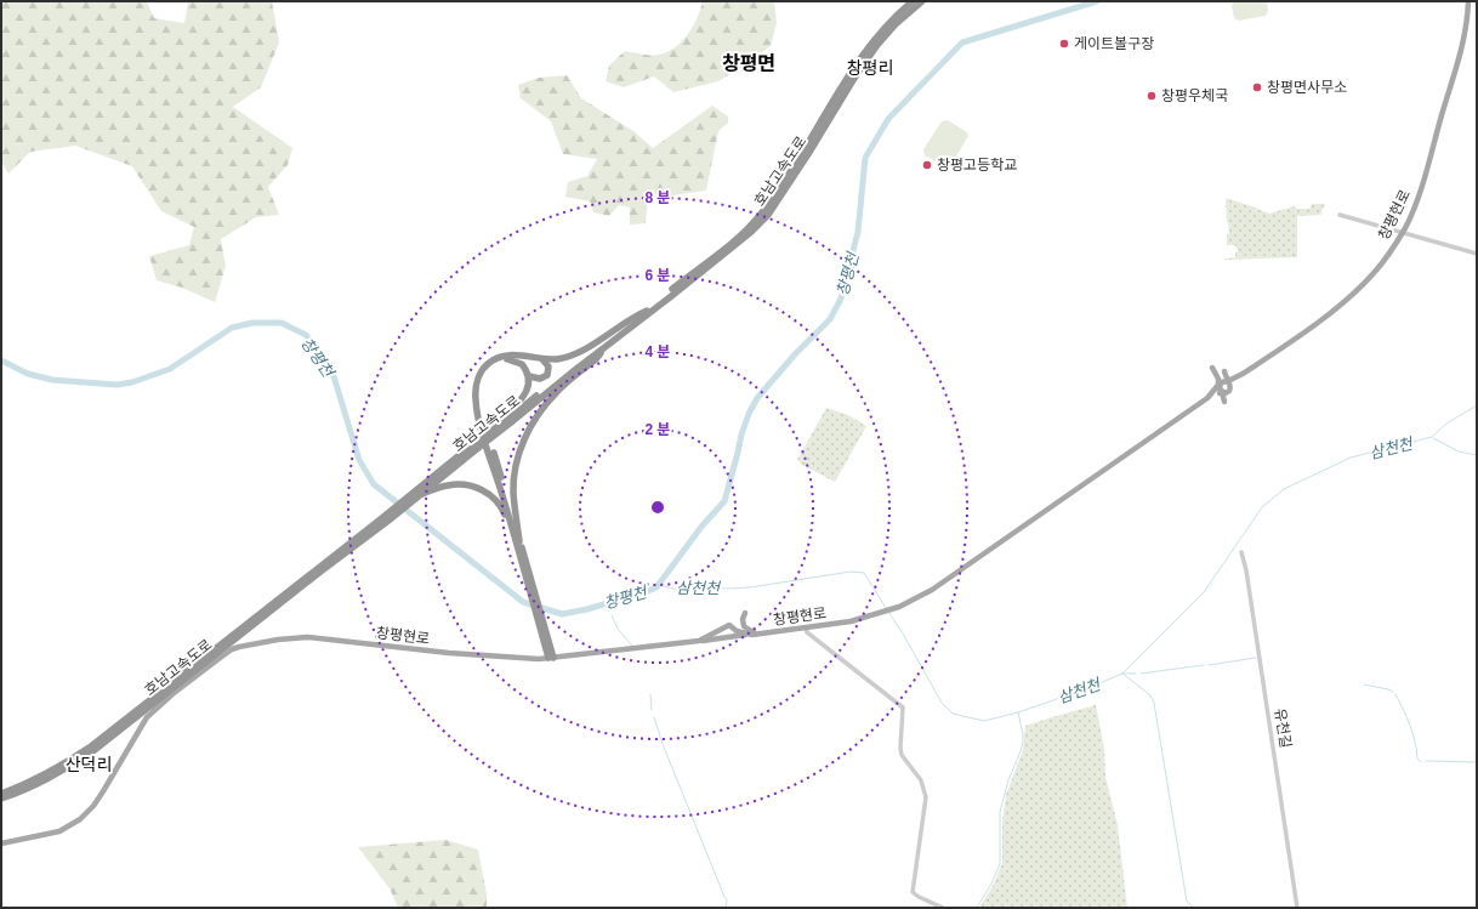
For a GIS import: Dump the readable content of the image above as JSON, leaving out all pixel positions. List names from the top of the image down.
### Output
{
  "streets": {
    "highway": ["호남고속도로"],
    "main road": ["창평현로"],
    "street": ["유천길"]
  },
  "districts": ["창평면", "창평리", "산덕리"],
  "water": ["창평천", "삼천천"],
  "places": [
    "게이트볼구장",
    "창평면사무소",
    "창평우체국",
    "창평고등학교"
  ],
  "rings": [
    "8 분",
    "6 분",
    "4 분",
    "2 분"
  ]
}
